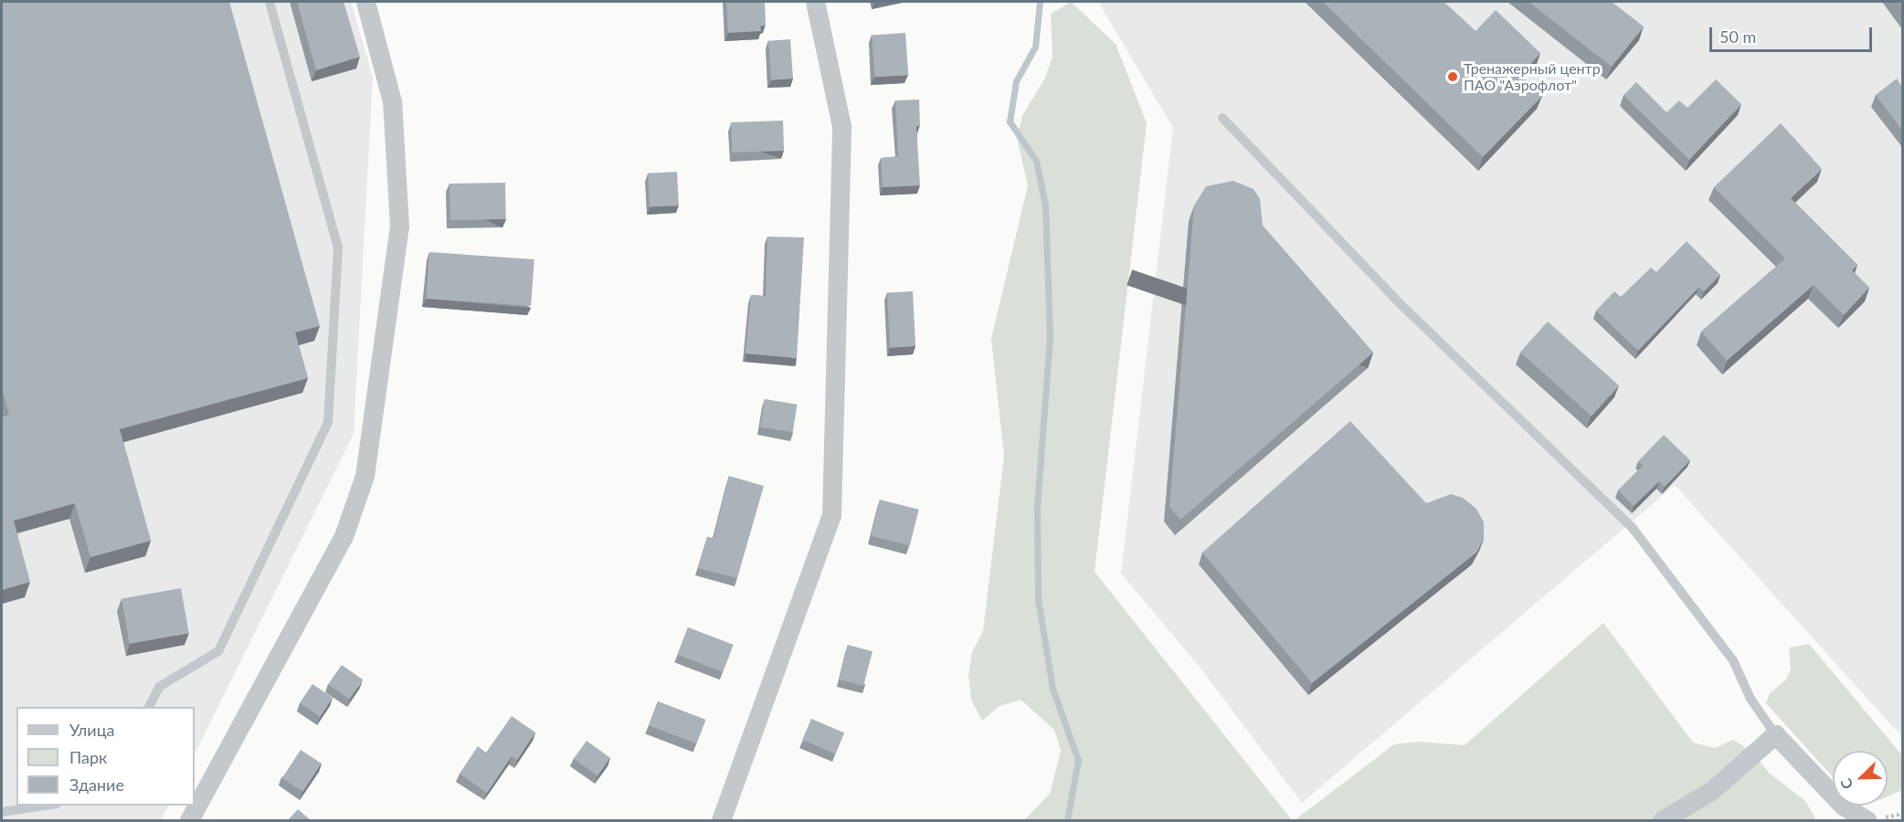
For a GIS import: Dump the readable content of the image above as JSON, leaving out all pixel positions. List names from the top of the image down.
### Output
{
  "places": ["Тренажерный центр ПАО \"Аэрофлот\""],
  "legend": ["Улица", "Парк", "Здание"],
  "scale_bar": "50 m",
  "north": "bottom left"
}
